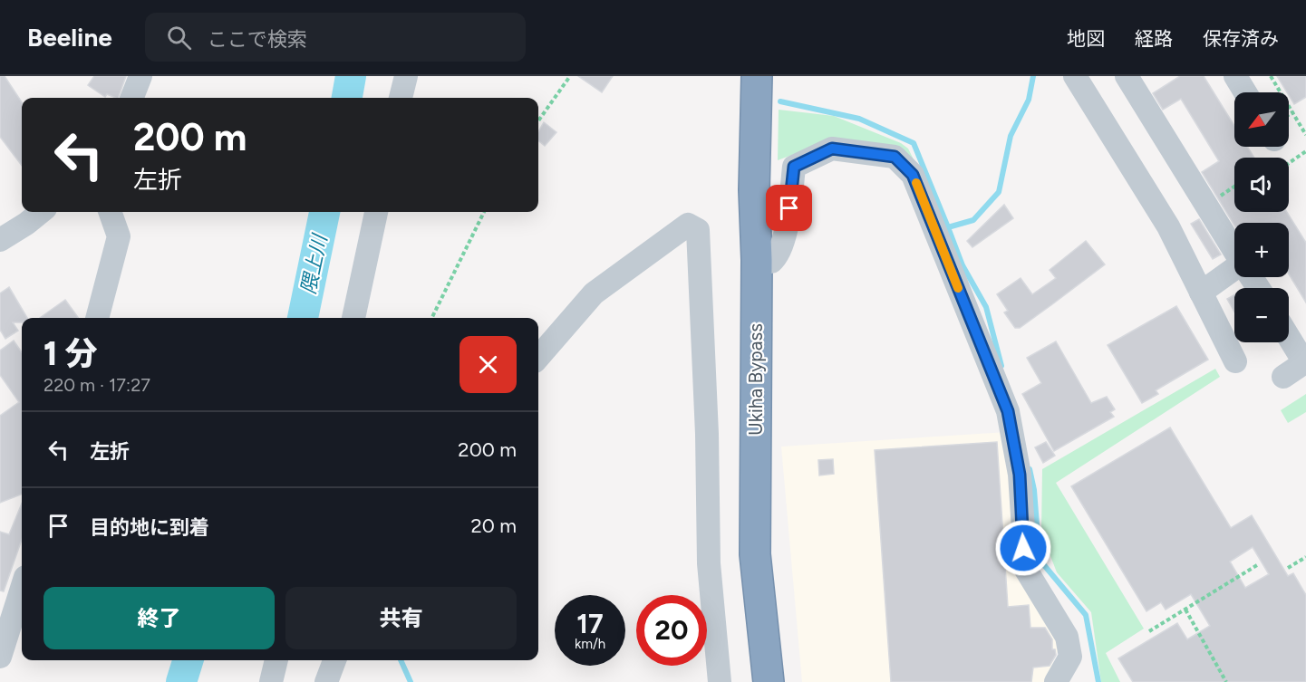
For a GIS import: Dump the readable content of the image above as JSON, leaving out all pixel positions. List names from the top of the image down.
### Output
{
  "streets": {
    "highway": ["Ukiha Bypass"]
  },
  "water": ["隈上川"],
  "north": "bottom left",
  "page": {
    "header": "Beeline",
    "search": "ここで検索",
    "nav": ["地図", "経路", "保存済み"],
    "map_buttons": ["+", "−"],
    "turn": ["200 m", "左折"],
    "heading": ["1 分", "220 m · 17:27"],
    "list": [
      {
        "name": "左折",
        "value": "200 m"
      },
      {
        "name": "目的地に到着",
        "value": "20 m"
      }
    ],
    "buttons": ["終了", "共有"],
    "speed": "17 km/h",
    "limit": "20"
  }
}
